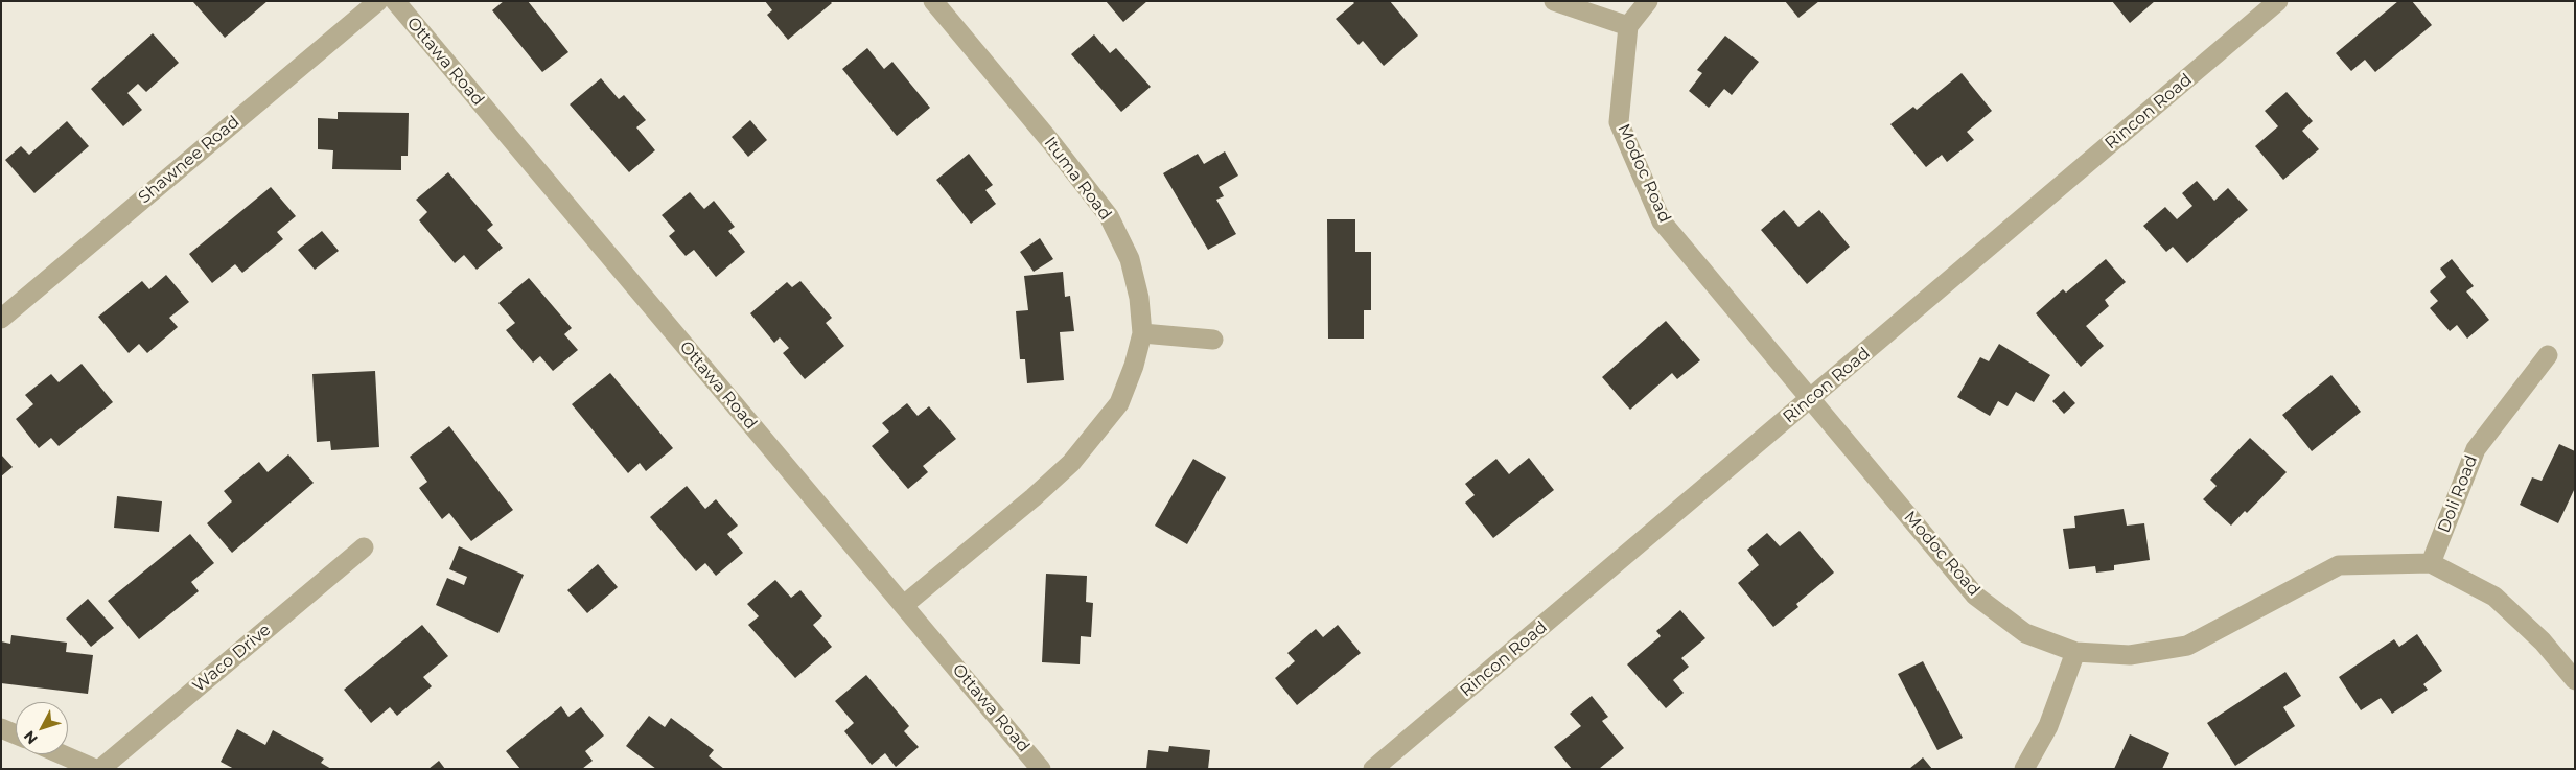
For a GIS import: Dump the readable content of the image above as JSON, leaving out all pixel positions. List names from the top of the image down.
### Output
{
  "streets": {
    "street": [
      "Ottawa Road",
      "Rincon Road",
      "Shawnee Road",
      "Modoc Road",
      "Ituma Road",
      "Doli Road",
      "Waco Drive"
    ]
  },
  "crossings": [
    ["Ottawa Road", "Ituma Road"],
    ["Rincon Road", "Modoc Road"],
    ["Modoc Road", "Doli Road"]
  ],
  "north": "bottom left"
}
